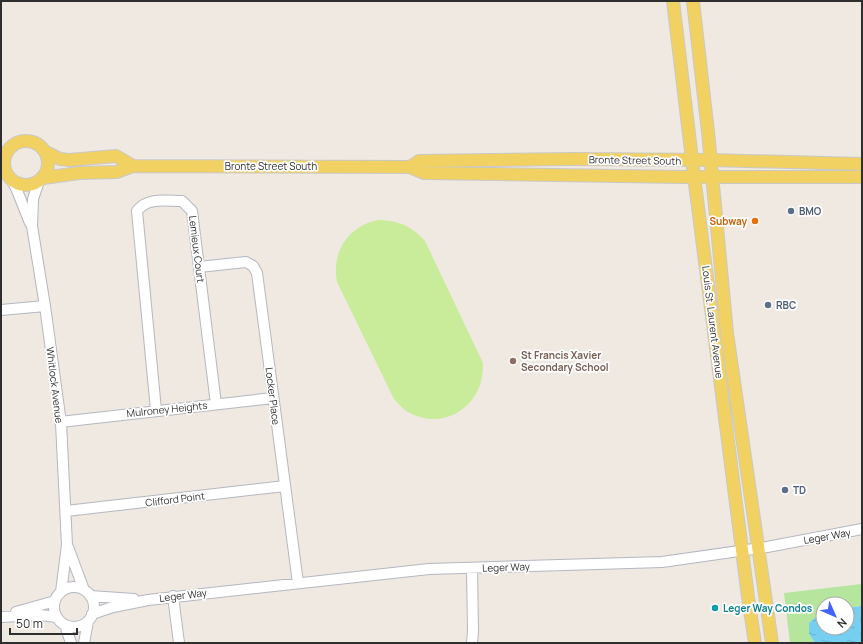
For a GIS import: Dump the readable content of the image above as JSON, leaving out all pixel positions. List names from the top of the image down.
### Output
{
  "streets": {
    "main road": ["Bronte Street South", "Louis St. Laurent Avenue"],
    "street": [
      "Lemieux Court",
      "Whitlock Avenue",
      "Locker Place",
      "Mulroney Heights",
      "Clifford Point",
      "Leger Way"
    ]
  },
  "crossings": [
    ["Bronte Street South", "Louis St. Laurent Avenue"],
    ["Bronte Street South", "Whitlock Avenue"],
    ["Lemieux Court", "Locker Place"],
    ["Lemieux Court", "Mulroney Heights"],
    ["Louis St. Laurent Avenue", "Leger Way"],
    ["Whitlock Avenue", "Mulroney Heights"],
    ["Whitlock Avenue", "Clifford Point"],
    ["Whitlock Avenue", "Leger Way"],
    ["Locker Place", "Mulroney Heights"],
    ["Locker Place", "Clifford Point"],
    ["Locker Place", "Leger Way"]
  ],
  "places": [
    "BMO",
    "Subway",
    "RBC",
    "St Francis Xavier Secondary School",
    "TD",
    "Leger Way Condos"
  ],
  "scale_bar": "50 m",
  "north": "bottom right"
}
